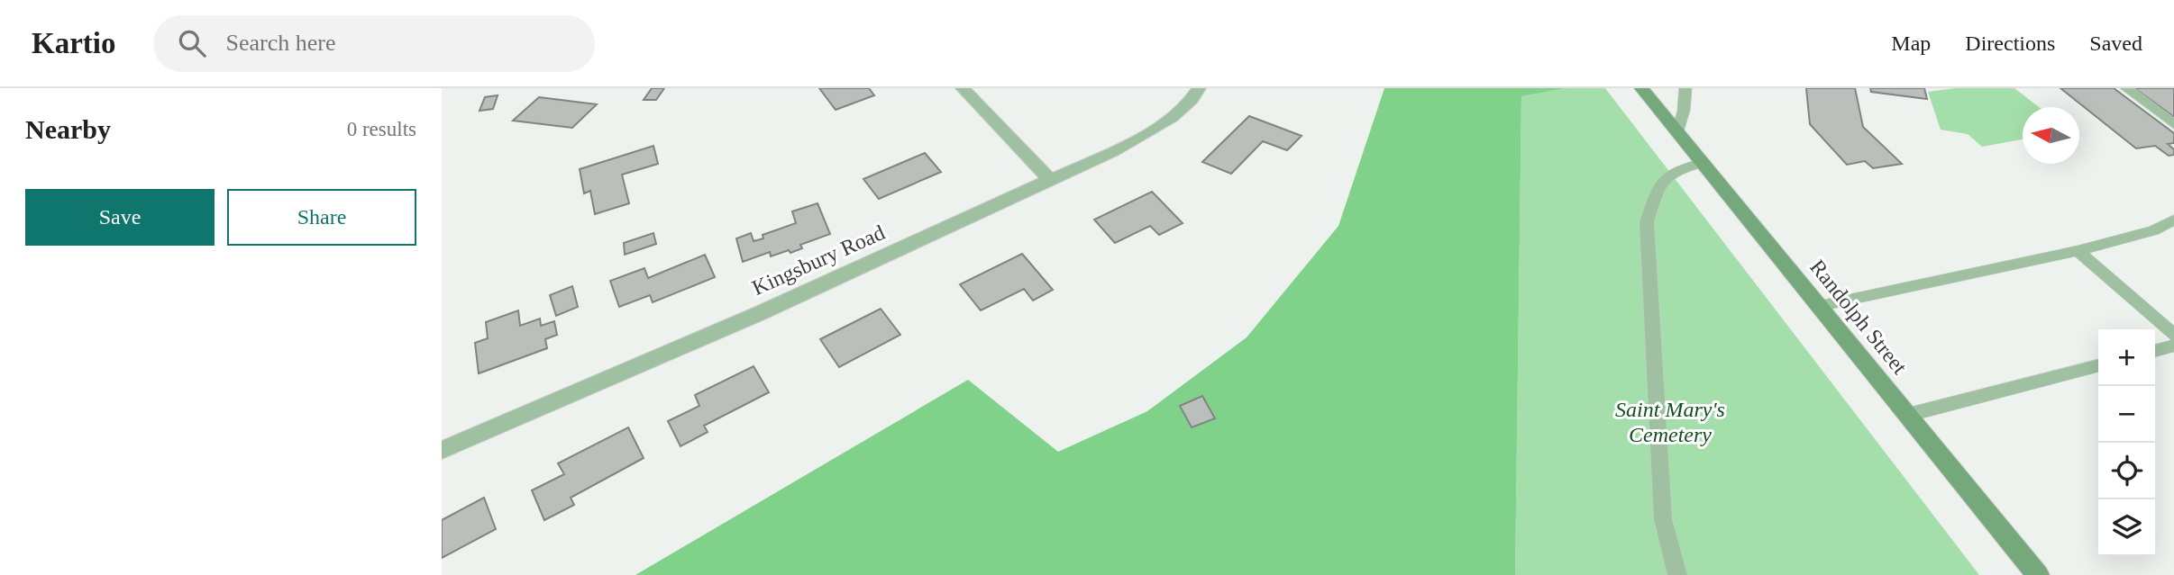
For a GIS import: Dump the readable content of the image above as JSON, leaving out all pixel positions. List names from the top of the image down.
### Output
{
  "streets": {
    "main road": ["Randolph Street"],
    "street": ["Kingsbury Road"]
  },
  "parks": ["Saint Mary's Cemetery"],
  "north": "left",
  "page": {
    "header": "Kartio",
    "search": "Search here",
    "nav": ["Map", "Directions", "Saved"],
    "heading": ["Nearby", "0 results"],
    "buttons": ["Save", "Share"],
    "map_buttons": ["+", "−"]
  }
}
